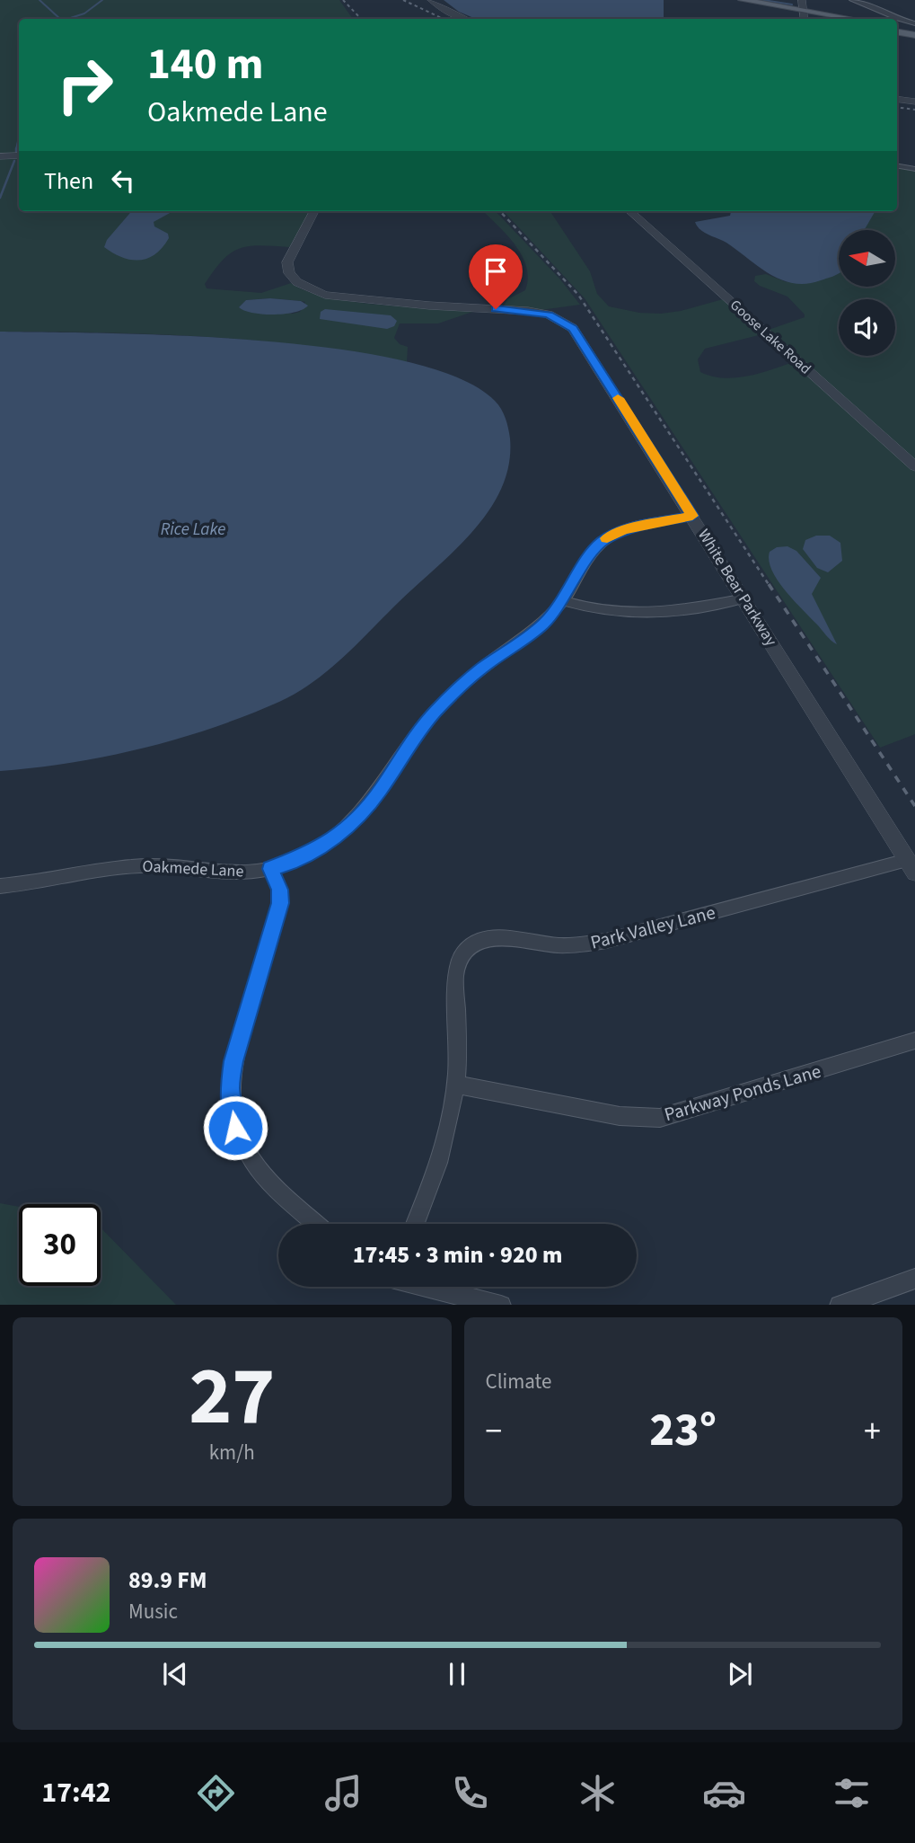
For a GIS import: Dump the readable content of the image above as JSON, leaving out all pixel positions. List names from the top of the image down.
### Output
{
  "streets": {
    "street": [
      "Goose Lake Road",
      "White Bear Parkway",
      "Oakmede Lane",
      "Park Valley Lane",
      "Parkway Ponds Lane"
    ]
  },
  "crossings": [
    ["White Bear Parkway", "Oakmede Lane"],
    ["White Bear Parkway", "Park Valley Lane"],
    ["Park Valley Lane", "Parkway Ponds Lane"]
  ],
  "water": ["Rice Lake"],
  "north": "left",
  "page": {
    "turn": ["140 m", "Oakmede Lane"],
    "then": "Then",
    "limit": "30",
    "trip": "17:45 · 3 min · 920 m",
    "tile": [
      ["27", "km/h"],
      "Climate"
    ],
    "heat": ["−", "23°", "+"],
    "song": ["89.9 FM", "Music"],
    "tabs": "17:42"
  }
}
